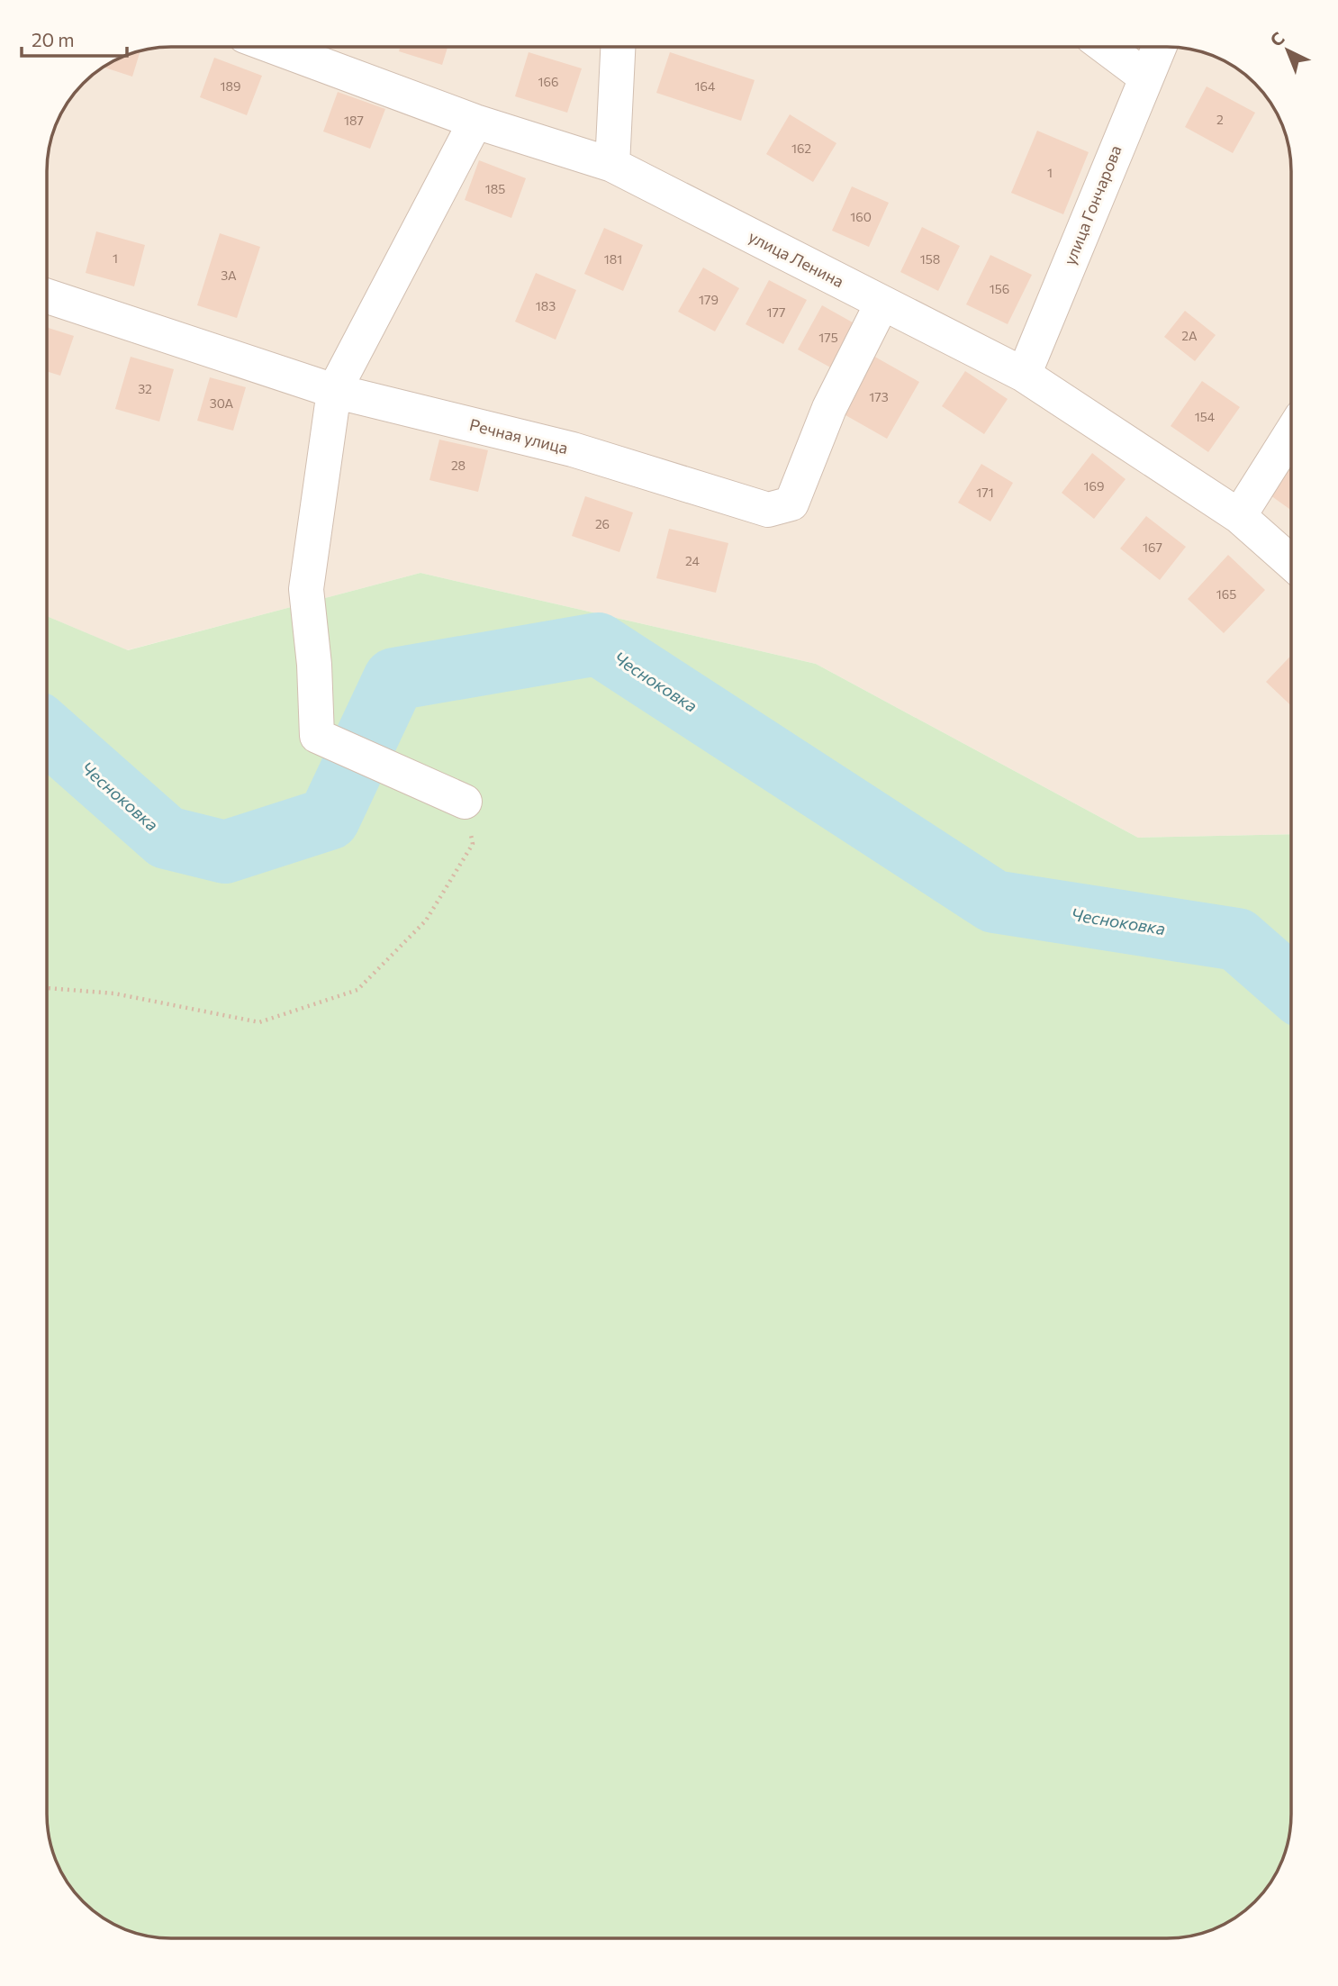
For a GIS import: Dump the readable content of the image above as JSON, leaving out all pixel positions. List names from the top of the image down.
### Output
{
  "streets": {
    "street": ["улица Гончарова", "улица Ленина", "Речная улица"]
  },
  "crossings": [
    ["улица Гончарова", "улица Ленина"],
    ["улица Ленина", "Речная улица"]
  ],
  "water": ["Чесноковка"],
  "house_numbers": [
    "166",
    "189",
    "164",
    "2",
    "187",
    "162",
    "1",
    "185",
    "160",
    "1",
    "181",
    "158",
    "3А",
    "156",
    "179",
    "183",
    "177",
    "2А",
    "175",
    "32",
    "173",
    "30А",
    "154",
    "28",
    "169",
    "171",
    "26",
    "167",
    "24",
    "165"
  ],
  "scale_bar": "20 m",
  "north": "top left"
}
